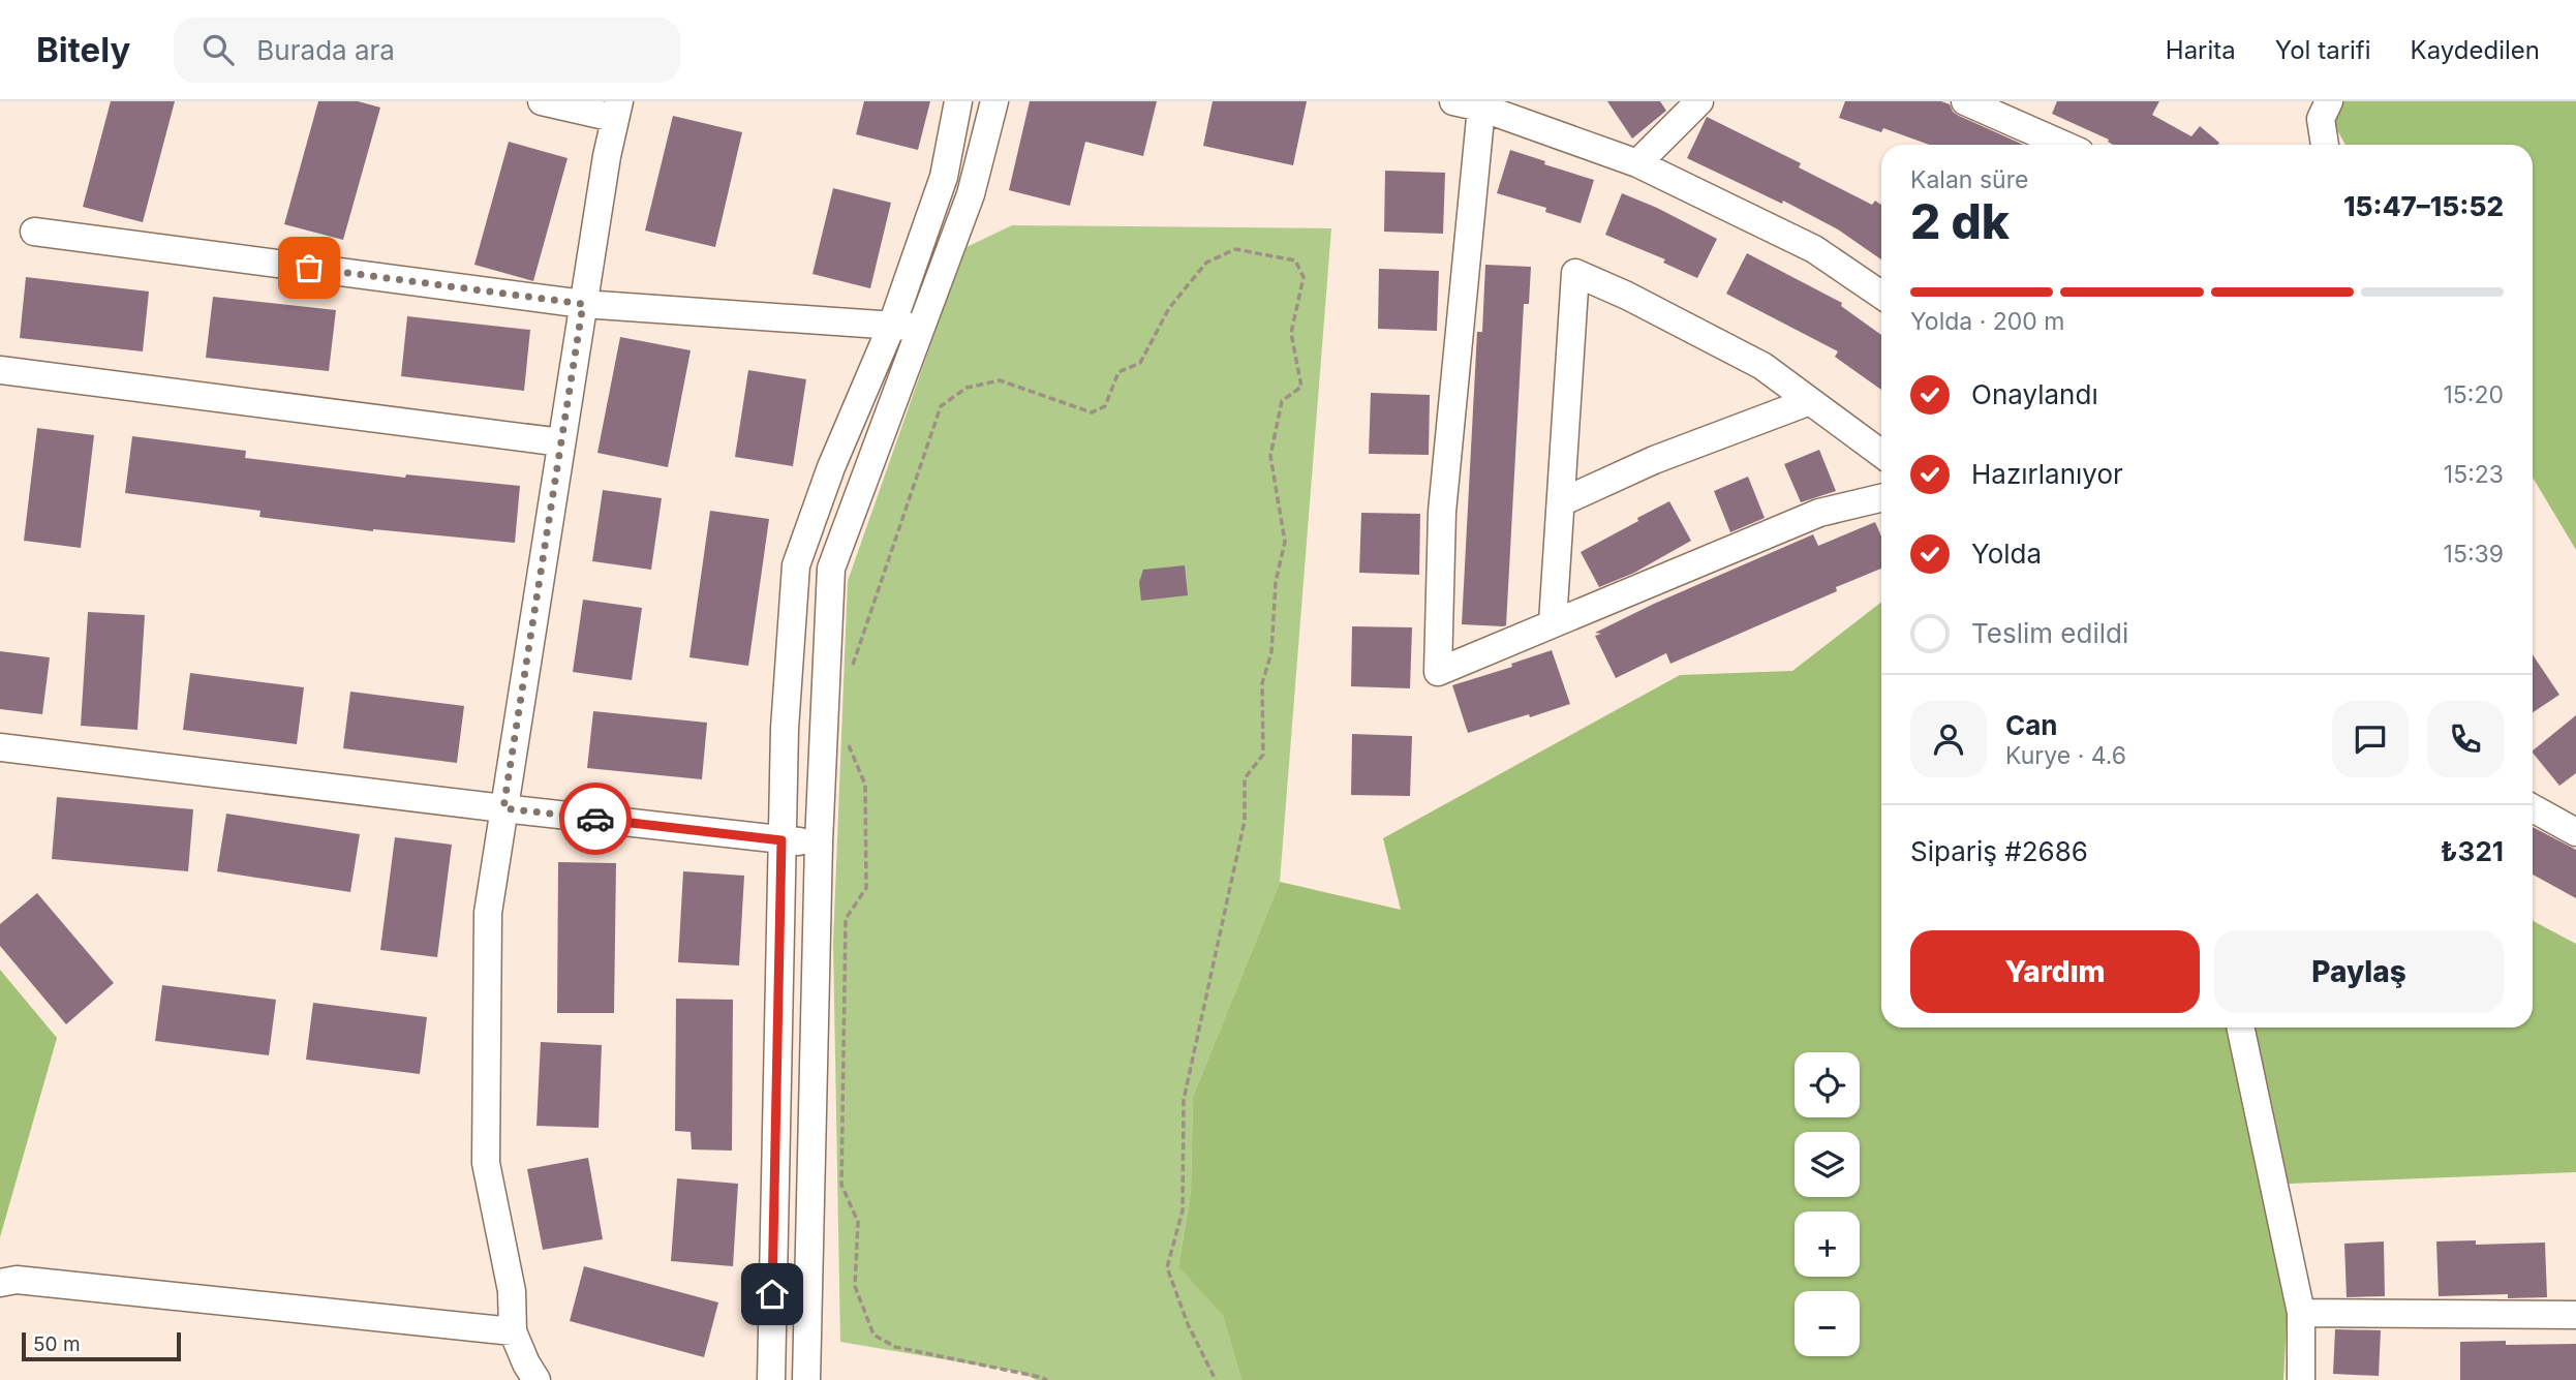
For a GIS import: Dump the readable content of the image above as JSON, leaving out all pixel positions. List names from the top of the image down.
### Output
{
  "scale_bar": "50 m",
  "page": {
    "header": "Bitely",
    "search": "Burada ara",
    "nav": ["Harita", "Yol tarifi", "Kaydedilen"],
    "heading": ["2 dk", "Kalan süre", "15:47–15:52"],
    "panel": [
      "Can",
      "Kurye · 4.6",
      "Sipariş #2686",
      "₺321"
    ],
    "bar": "Yolda · 200 m",
    "list": [
      ["Onaylandı", "15:20"],
      ["Hazırlanıyor", "15:23"],
      ["Yolda", "15:39"],
      "Teslim edildi"
    ],
    "buttons": ["Yardım", "Paylaş"],
    "map_buttons": ["+", "−"],
    "scale": "50 m"
  }
}
